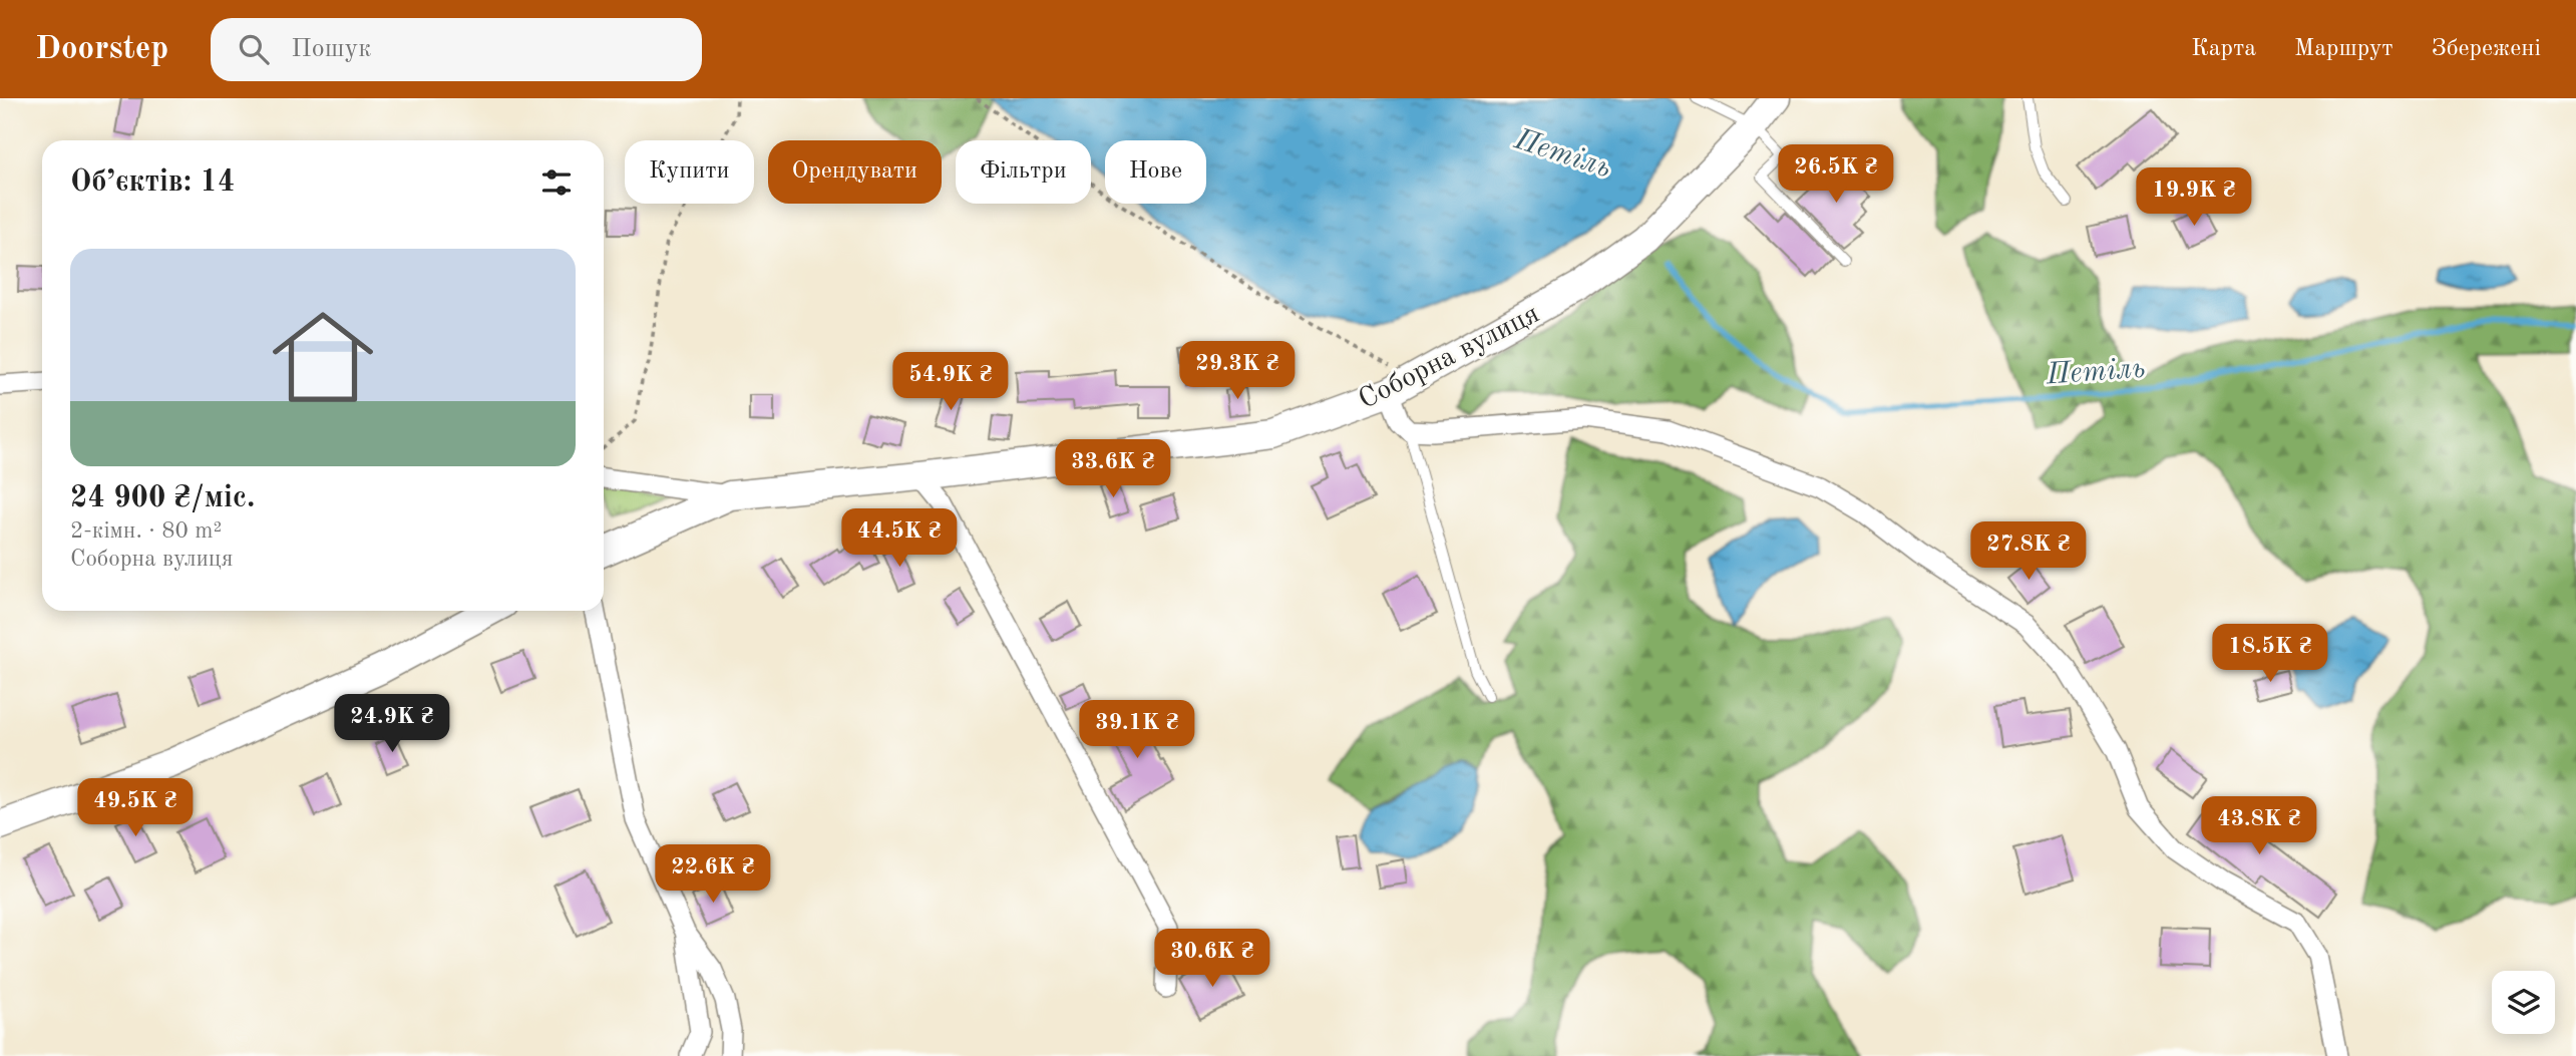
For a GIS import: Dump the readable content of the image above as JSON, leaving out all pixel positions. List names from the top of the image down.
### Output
{
  "streets": {
    "street": ["Соборна вулиця"]
  },
  "water": ["Петіль"],
  "page": {
    "header": "Doorstep",
    "search": "Пошук",
    "nav": ["Карта", "Маршрут", "Збережені"],
    "chip": [
      "Купити",
      "Орендувати",
      "Фільтри",
      "Нове"
    ],
    "heading": "Об’єктів: 14",
    "price": [
      "26.5K ₴",
      "19.9K ₴",
      "29.3K ₴",
      "54.9K ₴",
      "33.6K ₴",
      "44.5K ₴",
      "27.8K ₴",
      "18.5K ₴",
      "24.9K ₴",
      "39.1K ₴",
      "49.5K ₴",
      "43.8K ₴",
      "22.6K ₴",
      "30.6K ₴"
    ],
    "list": [
      {
        "name": "24 900 ₴/міс.",
        "note": "2-кімн. · 80 m² · Соборна вулиця"
      }
    ]
  }
}
